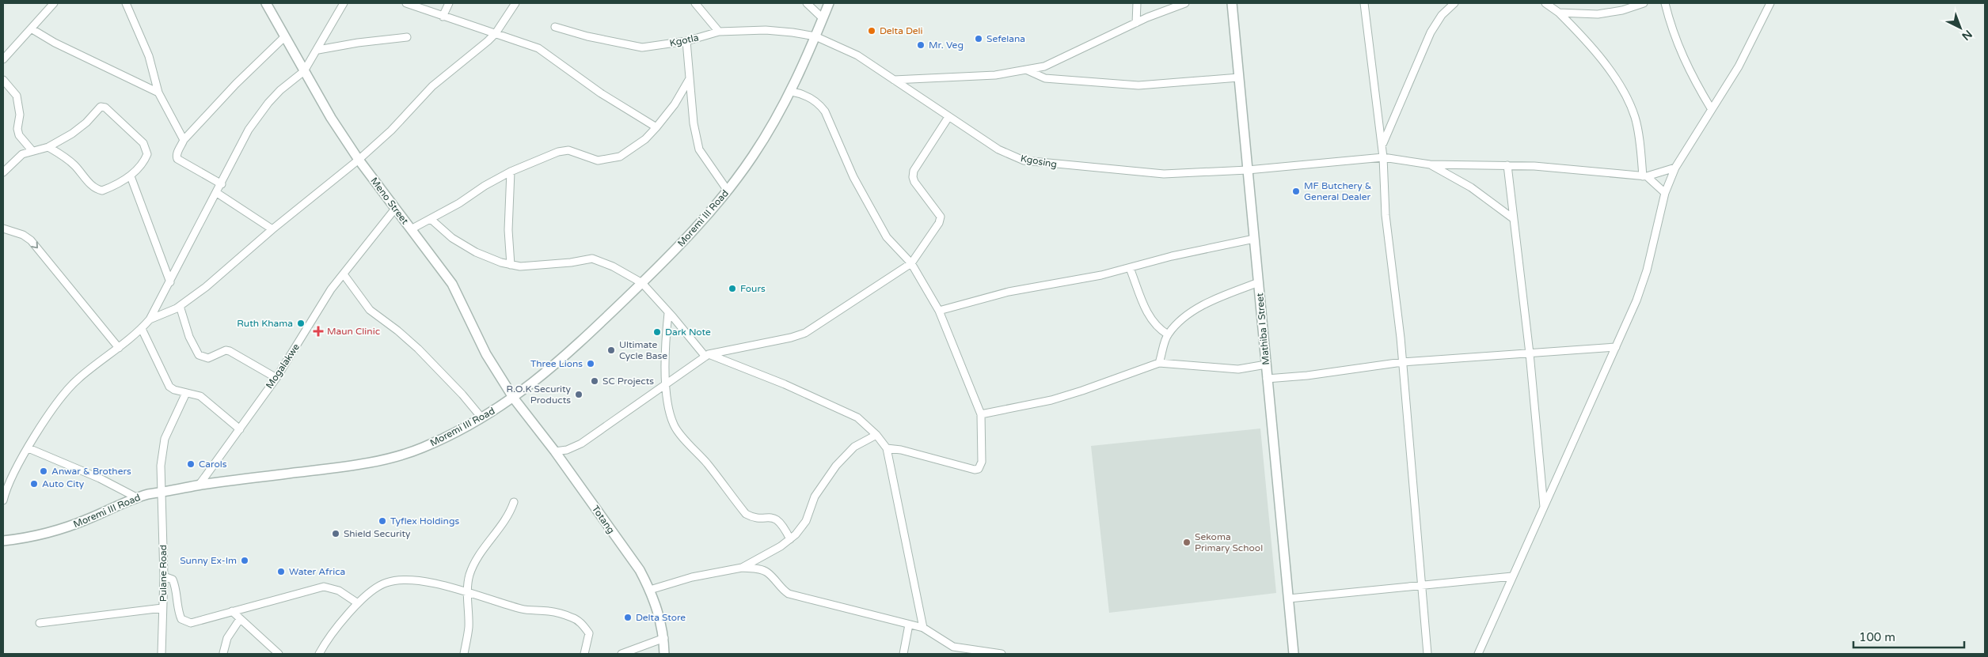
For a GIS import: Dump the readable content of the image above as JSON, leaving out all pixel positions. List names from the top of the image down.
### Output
{
  "streets": {
    "street": [
      "Kgotla",
      "Kgosing",
      "Meno Street",
      "Moremi III Road",
      "Mathiba I Street",
      "Mogalakwe",
      "Totang",
      "Pulane Road"
    ]
  },
  "crossings": [
    ["Kgotla", "Kgosing"],
    ["Kgotla", "Moremi III Road"],
    ["Kgosing", "Moremi III Road"],
    ["Kgosing", "Mathiba I Street"],
    ["Meno Street", "Moremi III Road"],
    ["Meno Street", "Mogalakwe"],
    ["Meno Street", "Totang"],
    ["Moremi III Road", "Mogalakwe"],
    ["Moremi III Road", "Totang"],
    ["Moremi III Road", "Pulane Road"]
  ],
  "places": {
    "other": [
      "Delta Deli",
      "Sefelana",
      "Mr. Veg",
      "MF Butchery & General Dealer",
      "Fours",
      "Ruth Khama",
      "Dark Note",
      "Ultimate Cycle Base",
      "Three Lions",
      "SC Projects",
      "R.O.K Security Products",
      "Carols",
      "Anwar & Brothers",
      "Auto City",
      "Tyflex Holdings",
      "Shield Security",
      "Sekoma Primary School",
      "Sunny Ex-Im",
      "Water Africa",
      "Delta Store"
    ],
    "health": ["Maun Clinic"]
  },
  "scale_bar": "100 m",
  "north": "bottom right"
}
